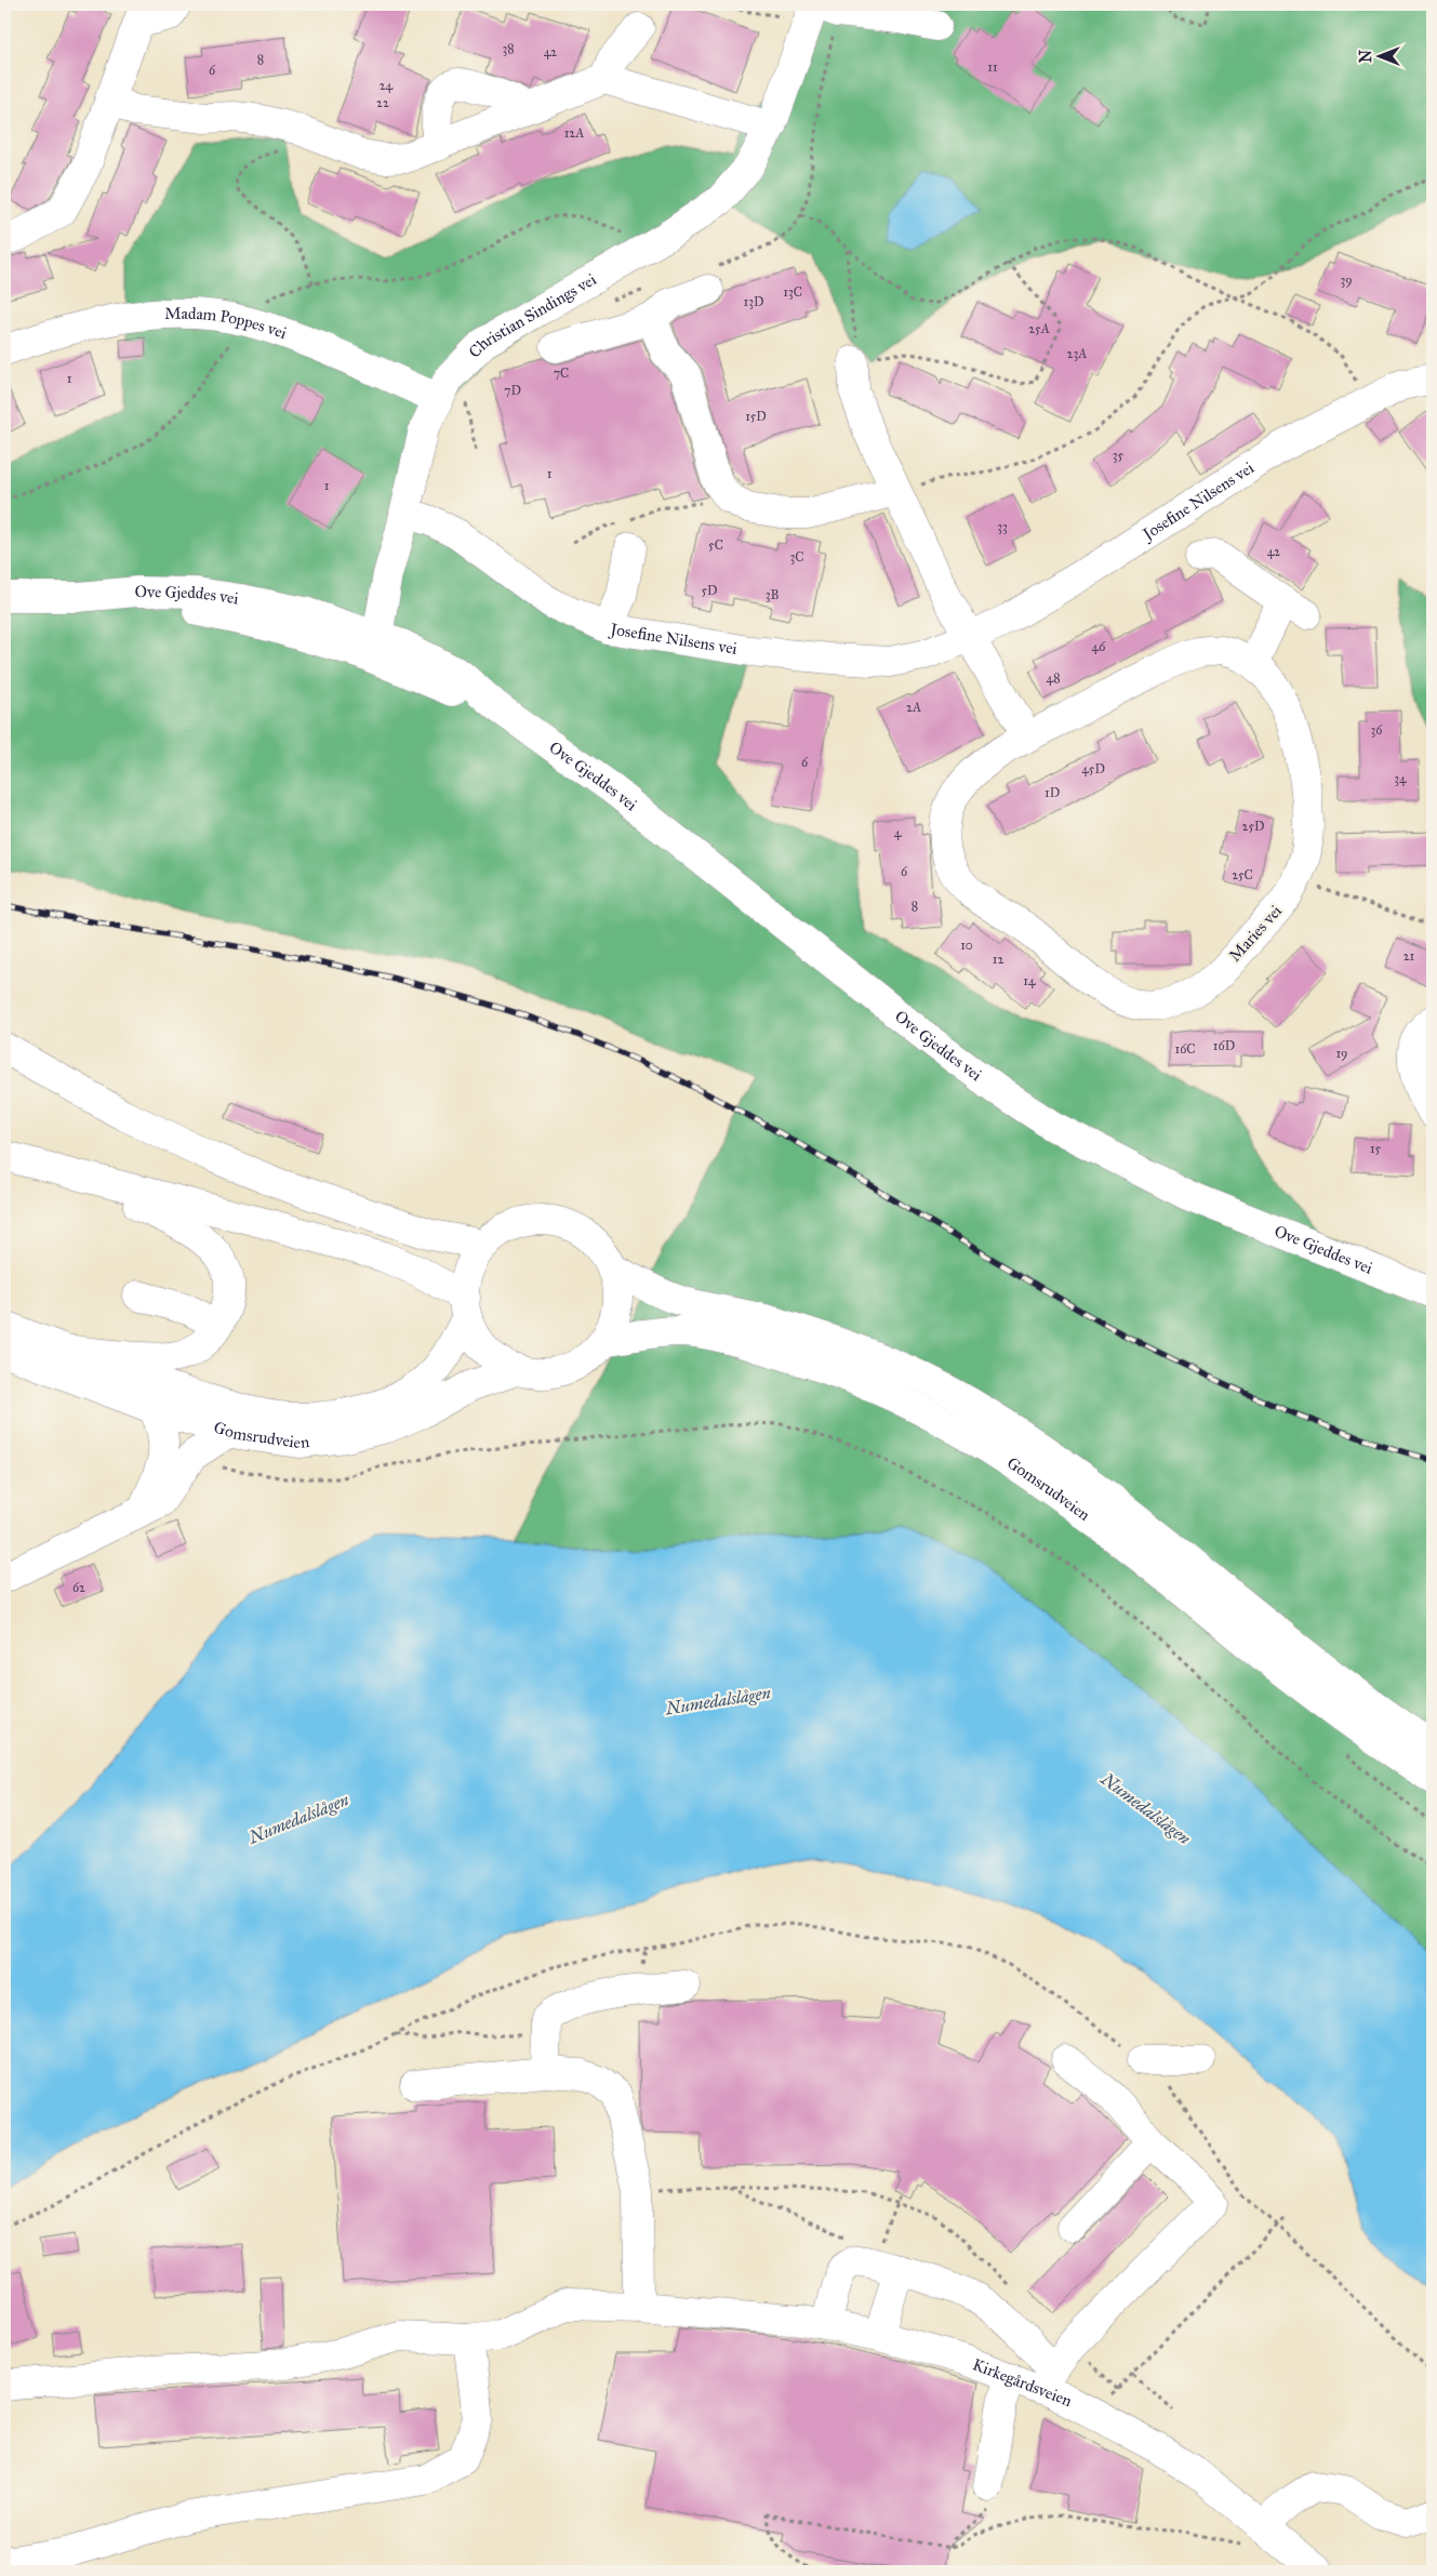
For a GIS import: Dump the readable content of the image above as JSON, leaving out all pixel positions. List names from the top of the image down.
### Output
{
  "streets": {
    "main road": [
      "Christian Sindings vei",
      "Madam Poppes vei",
      "Josefine Nilsens vei",
      "Ove Gjeddes vei",
      "Maries vei",
      "Gomsrudveien",
      "Kirkegårdsveien"
    ]
  },
  "crossings": [
    ["Christian Sindings vei", "Madam Poppes vei"],
    ["Christian Sindings vei", "Josefine Nilsens vei"],
    ["Christian Sindings vei", "Ove Gjeddes vei"]
  ],
  "water": ["Numedalslågen"],
  "house_numbers": [
    "38",
    "42",
    "8",
    "11",
    "6",
    "24",
    "22",
    "12A",
    "39",
    "13C",
    "13D",
    "25A",
    "23A",
    "7C",
    "1",
    "7D",
    "15D",
    "35",
    "1",
    "1",
    "33",
    "5C",
    "42",
    "3C",
    "5D",
    "3B",
    "46",
    "48",
    "2A",
    "36",
    "6",
    "45D",
    "34",
    "1D",
    "25D",
    "4",
    "6",
    "25C",
    "8",
    "10",
    "21",
    "12",
    "14",
    "16D",
    "16C",
    "19",
    "15",
    "62"
  ],
  "north": "left"
}
